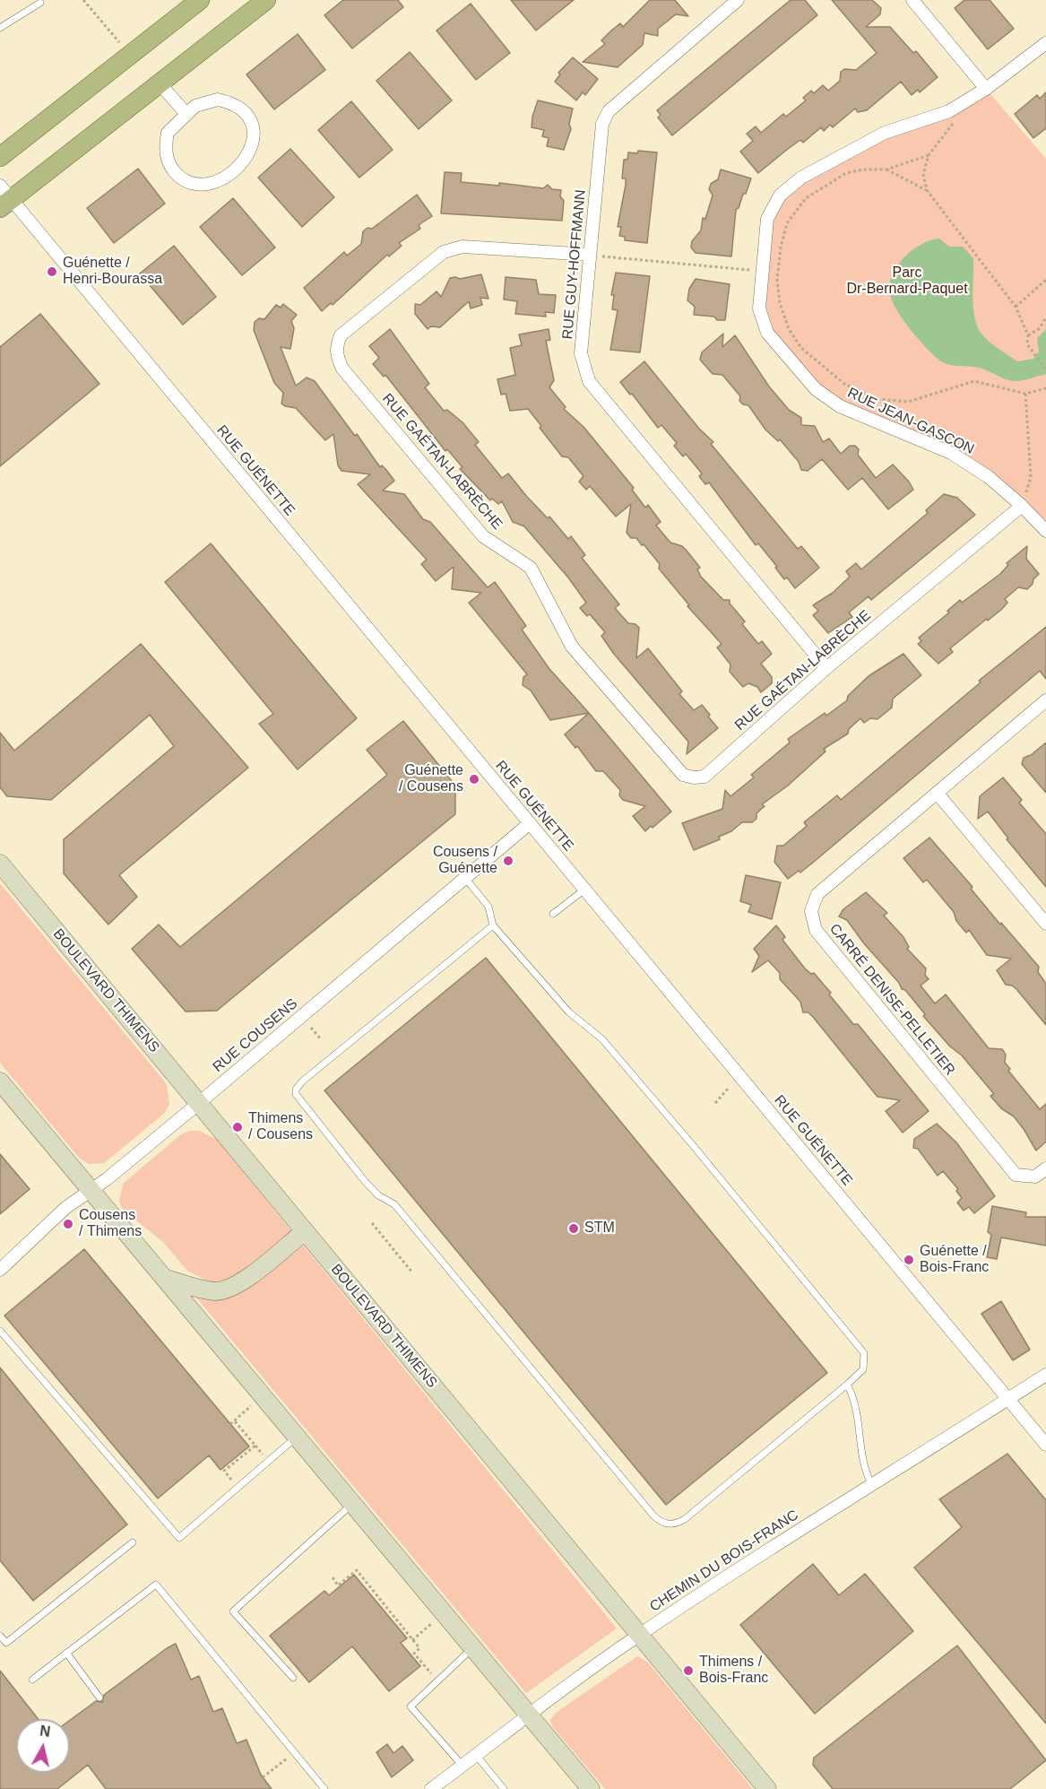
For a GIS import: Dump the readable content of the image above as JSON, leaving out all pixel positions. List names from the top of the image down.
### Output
{
  "streets": {
    "street": [
      "RUE GUY-HOFFMANN",
      "RUE JEAN-GASCON",
      "RUE GAÉTAN-LABRÈCHE",
      "RUE GUÉNETTE",
      "BOULEVARD THIMENS",
      "CARRÉ DENISE-PELLETIER",
      "RUE COUSENS",
      "CHEMIN DU BOIS-FRANC"
    ]
  },
  "crossings": [
    ["RUE GUY-HOFFMANN", "RUE GAÉTAN-LABRÈCHE"],
    ["RUE JEAN-GASCON", "RUE GAÉTAN-LABRÈCHE"],
    ["RUE GUÉNETTE", "RUE COUSENS"],
    ["RUE GUÉNETTE", "CHEMIN DU BOIS-FRANC"],
    ["BOULEVARD THIMENS", "RUE COUSENS"],
    ["BOULEVARD THIMENS", "CHEMIN DU BOIS-FRANC"]
  ],
  "parks": ["Parc Dr-Bernard-Paquet"],
  "places": [
    "Guénette / Henri-Bourassa",
    "Guénette / Cousens",
    "Cousens / Guénette",
    "Thimens / Cousens",
    "Cousens / Thimens",
    "STM",
    "Guénette / Bois-Franc",
    "Thimens / Bois-Franc"
  ],
  "north": "top"
}
